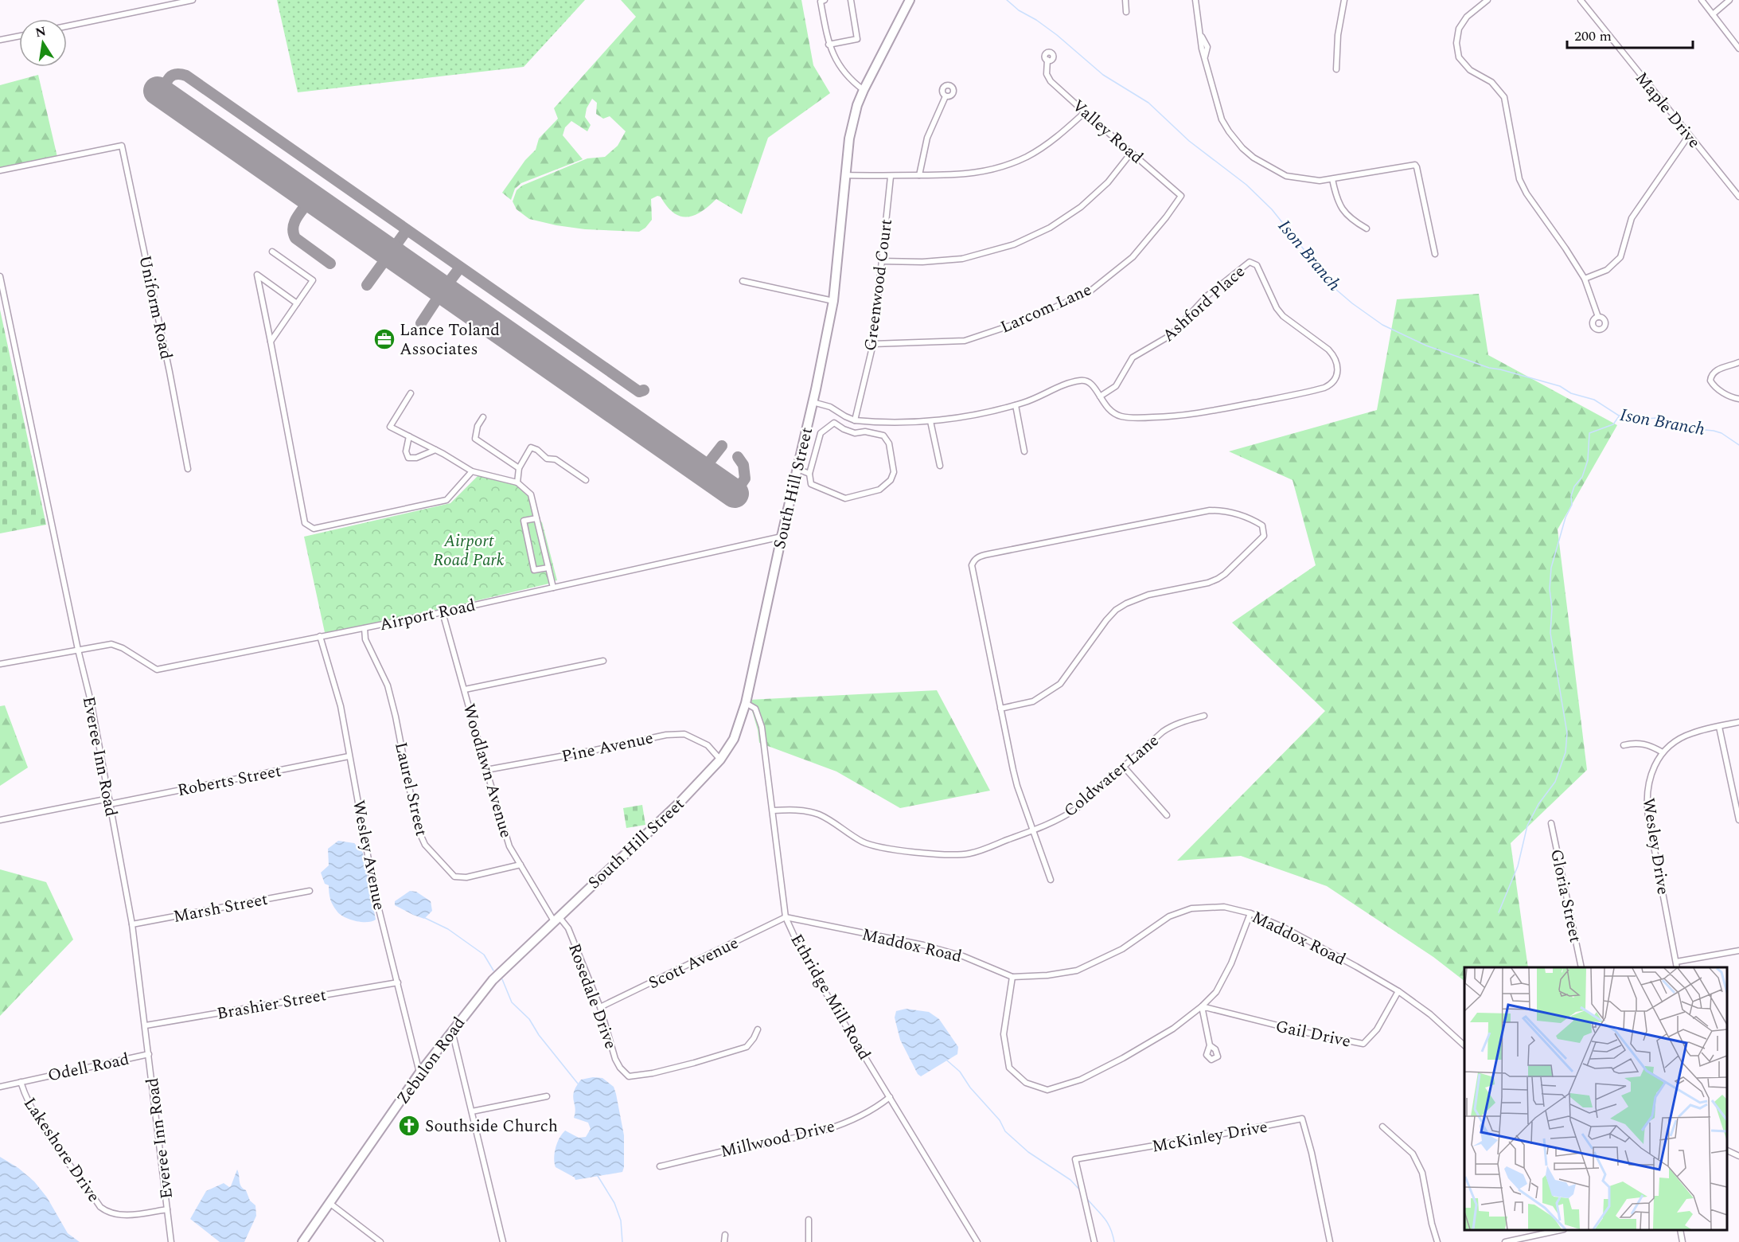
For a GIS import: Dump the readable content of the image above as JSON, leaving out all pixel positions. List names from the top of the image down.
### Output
{
  "streets": {
    "main road": ["South Hill Street", "Zebulon Road"],
    "street": [
      "Maple Drive",
      "Valley Road",
      "Greenwood Court",
      "Ashford Place",
      "Uniform Road",
      "Larcom Lane",
      "Airport Road",
      "Pine Avenue",
      "Everee Inn Road",
      "Woodlawn Avenue",
      "Coldwater Lane",
      "Roberts Street",
      "Laurel Street",
      "Wesley Drive",
      "Wesley Avenue",
      "Gloria Street",
      "Marsh Street",
      "Maddox Road",
      "Scott Avenue",
      "Rosedale Drive",
      "Ethridge Mill Road",
      "Brashier Street",
      "Gail Drive",
      "Odell Road",
      "McKinley Drive",
      "Millwood Drive",
      "Lakeshore Drive"
    ]
  },
  "crossings": [
    ["Valley Road", "Larcom Lane"],
    ["Greenwood Court", "Larcom Lane"],
    ["South Hill Street", "Airport Road"],
    ["South Hill Street", "Pine Avenue"],
    ["South Hill Street", "Woodlawn Avenue"],
    ["South Hill Street", "Rosedale Drive"],
    ["South Hill Street", "Ethridge Mill Road"],
    ["South Hill Street", "Zebulon Road"],
    ["Airport Road", "Everee Inn Road"],
    ["Airport Road", "Woodlawn Avenue"],
    ["Airport Road", "Laurel Street"],
    ["Airport Road", "Wesley Avenue"],
    ["Pine Avenue", "Woodlawn Avenue"],
    ["Everee Inn Road", "Roberts Street"],
    ["Everee Inn Road", "Marsh Street"],
    ["Everee Inn Road", "Brashier Street"],
    ["Everee Inn Road", "Odell Road"],
    ["Everee Inn Road", "Lakeshore Drive"],
    ["Woodlawn Avenue", "Laurel Street"],
    ["Woodlawn Avenue", "Rosedale Drive"],
    ["Woodlawn Avenue", "Zebulon Road"],
    ["Coldwater Lane", "Ethridge Mill Road"],
    ["Roberts Street", "Wesley Avenue"],
    ["Wesley Avenue", "Brashier Street"],
    ["Wesley Avenue", "Zebulon Road"],
    ["Maddox Road", "Scott Avenue"],
    ["Maddox Road", "Ethridge Mill Road"],
    ["Maddox Road", "Gail Drive"],
    ["Scott Avenue", "Rosedale Drive"],
    ["Scott Avenue", "Ethridge Mill Road"],
    ["Rosedale Drive", "Zebulon Road"],
    ["Ethridge Mill Road", "Millwood Drive"],
    ["Odell Road", "Lakeshore Drive"]
  ],
  "water": ["Ison Branch"],
  "parks": ["Airport Road Park"],
  "places": {
    "office": ["Lance Toland Associates"],
    "church": ["Southside Church"]
  },
  "scale_bar": "200 m",
  "north": "top"
}
